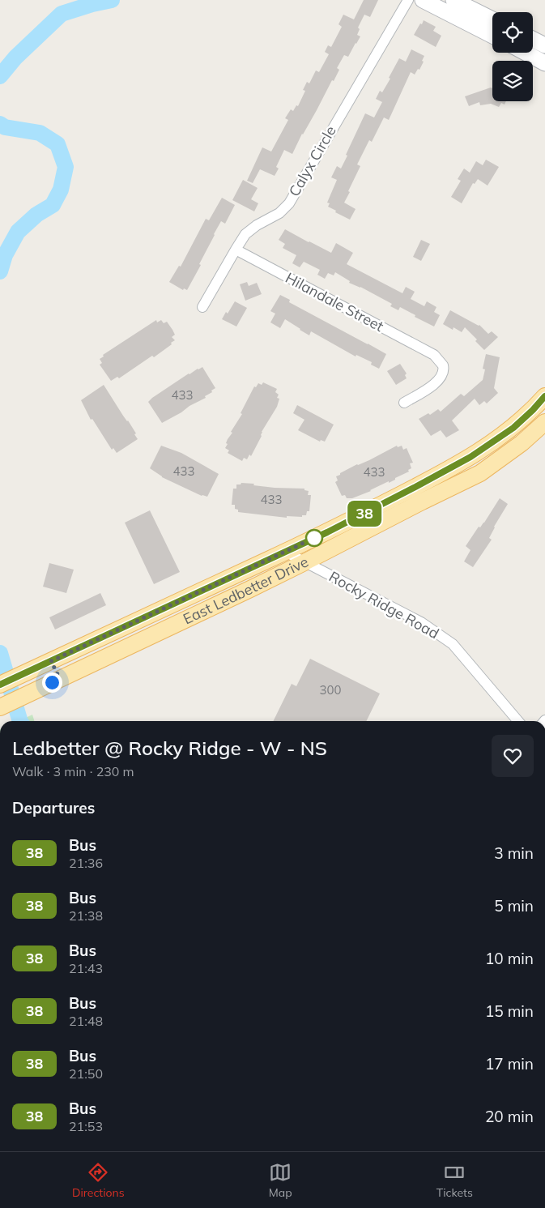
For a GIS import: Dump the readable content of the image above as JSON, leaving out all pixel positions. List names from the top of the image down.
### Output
{
  "streets": {
    "main road": ["East Ledbetter Drive"],
    "street": ["Calyx Circle", "Hilandale Street", "Rocky Ridge Road"]
  },
  "crossings": [
    ["Calyx Circle", "Hilandale Street"],
    ["East Ledbetter Drive", "Rocky Ridge Road"]
  ],
  "lines": ["bus line 38"],
  "house_numbers": [
    "433",
    "433",
    "433",
    "433",
    "300"
  ],
  "page": {
    "on_map": "38",
    "heading": [
      ["Ledbetter @ Rocky Ridge - W - NS", "Walk · 3 min · 230 m"],
      "Departures"
    ],
    "list": [
      {
        "mark": "38",
        "name": "Bus",
        "note": "21:36",
        "value": "3 min"
      },
      {
        "mark": "38",
        "name": "Bus",
        "note": "21:38",
        "value": "5 min"
      },
      {
        "mark": "38",
        "name": "Bus",
        "note": "21:43",
        "value": "10 min"
      },
      {
        "mark": "38",
        "name": "Bus",
        "note": "21:48",
        "value": "15 min"
      },
      {
        "mark": "38",
        "name": "Bus",
        "note": "21:50",
        "value": "17 min"
      },
      {
        "mark": "38",
        "name": "Bus",
        "note": "21:53",
        "value": "20 min"
      }
    ],
    "tabs": ["Directions", "Map", "Tickets"]
  }
}
